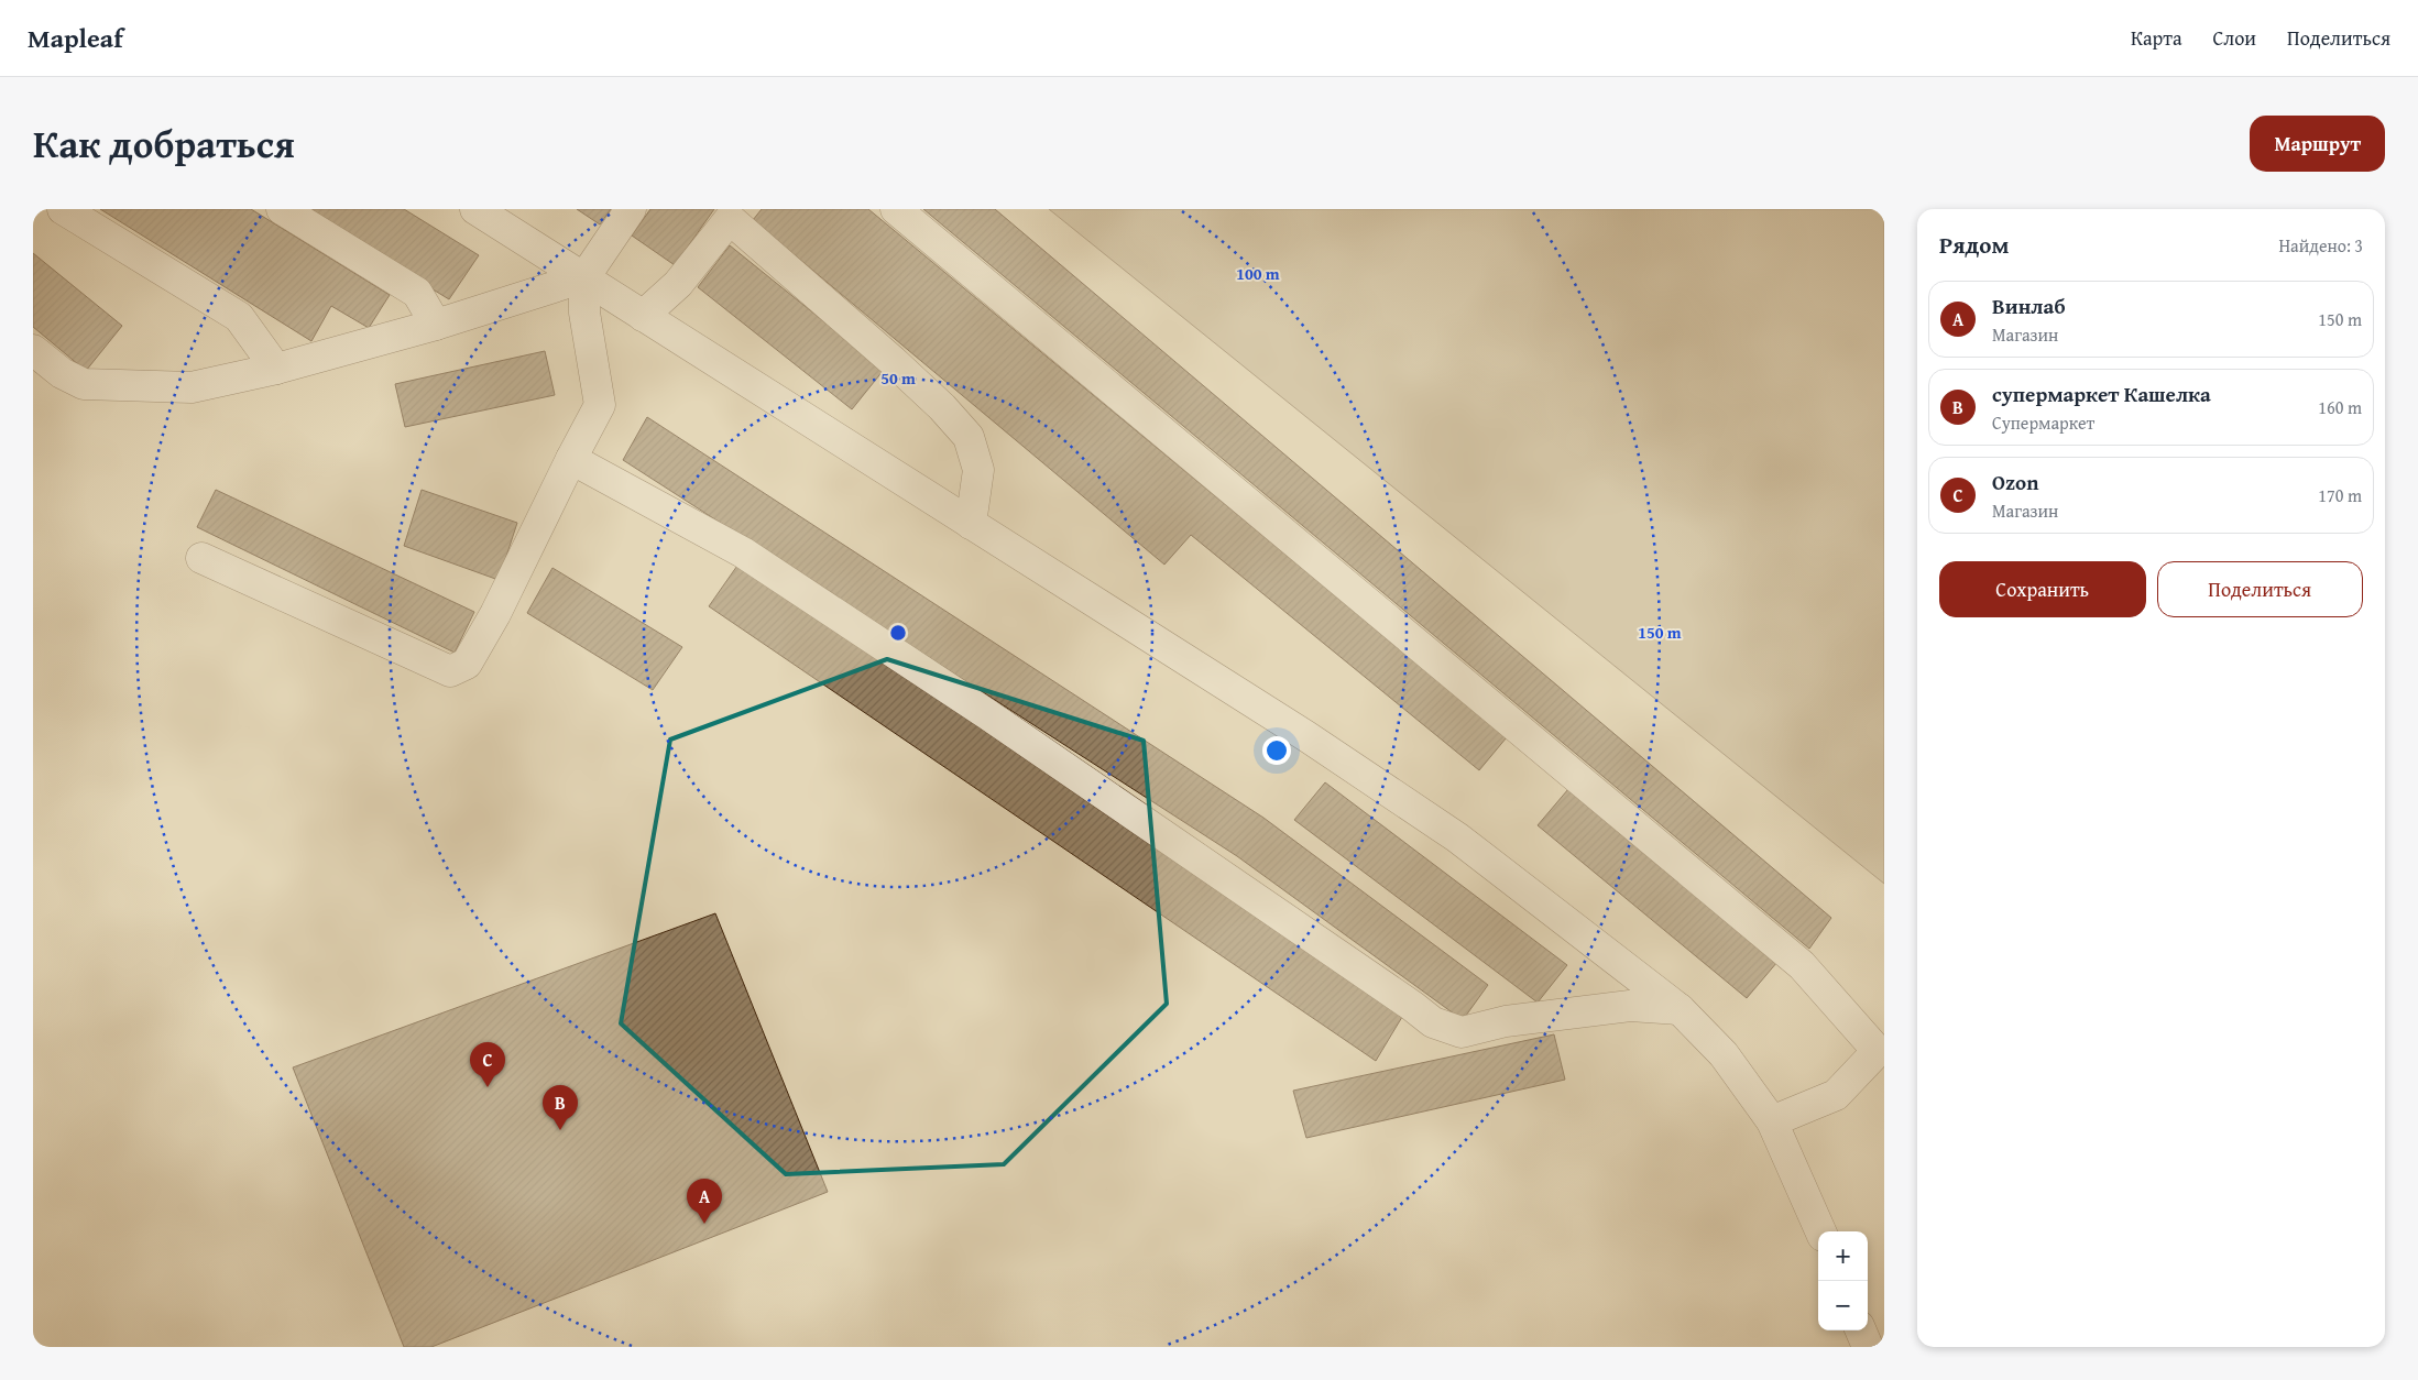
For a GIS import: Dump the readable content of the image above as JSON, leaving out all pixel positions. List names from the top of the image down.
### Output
{
  "page": {
    "header": "Mapleaf",
    "nav": ["Карта", "Слои", "Поделиться"],
    "title": "Как добраться",
    "buttons": [
      "Маршрут",
      ["Сохранить", "Поделиться"]
    ],
    "heading": ["Рядом", "Найдено: 3"],
    "list": [
      {
        "mark": "A",
        "name": "Винлаб",
        "note": "Магазин",
        "value": "150 m"
      },
      {
        "mark": "B",
        "name": "супермаркет Кашелка",
        "note": "Супермаркет",
        "value": "160 m"
      },
      {
        "mark": "C",
        "name": "Ozon",
        "note": "Магазин",
        "value": "170 m"
      }
    ],
    "pins": ["C", "B", "A"],
    "map_buttons": ["+", "−"]
  },
  "rings": ["100 m", "50 m", "150 m"]
}
